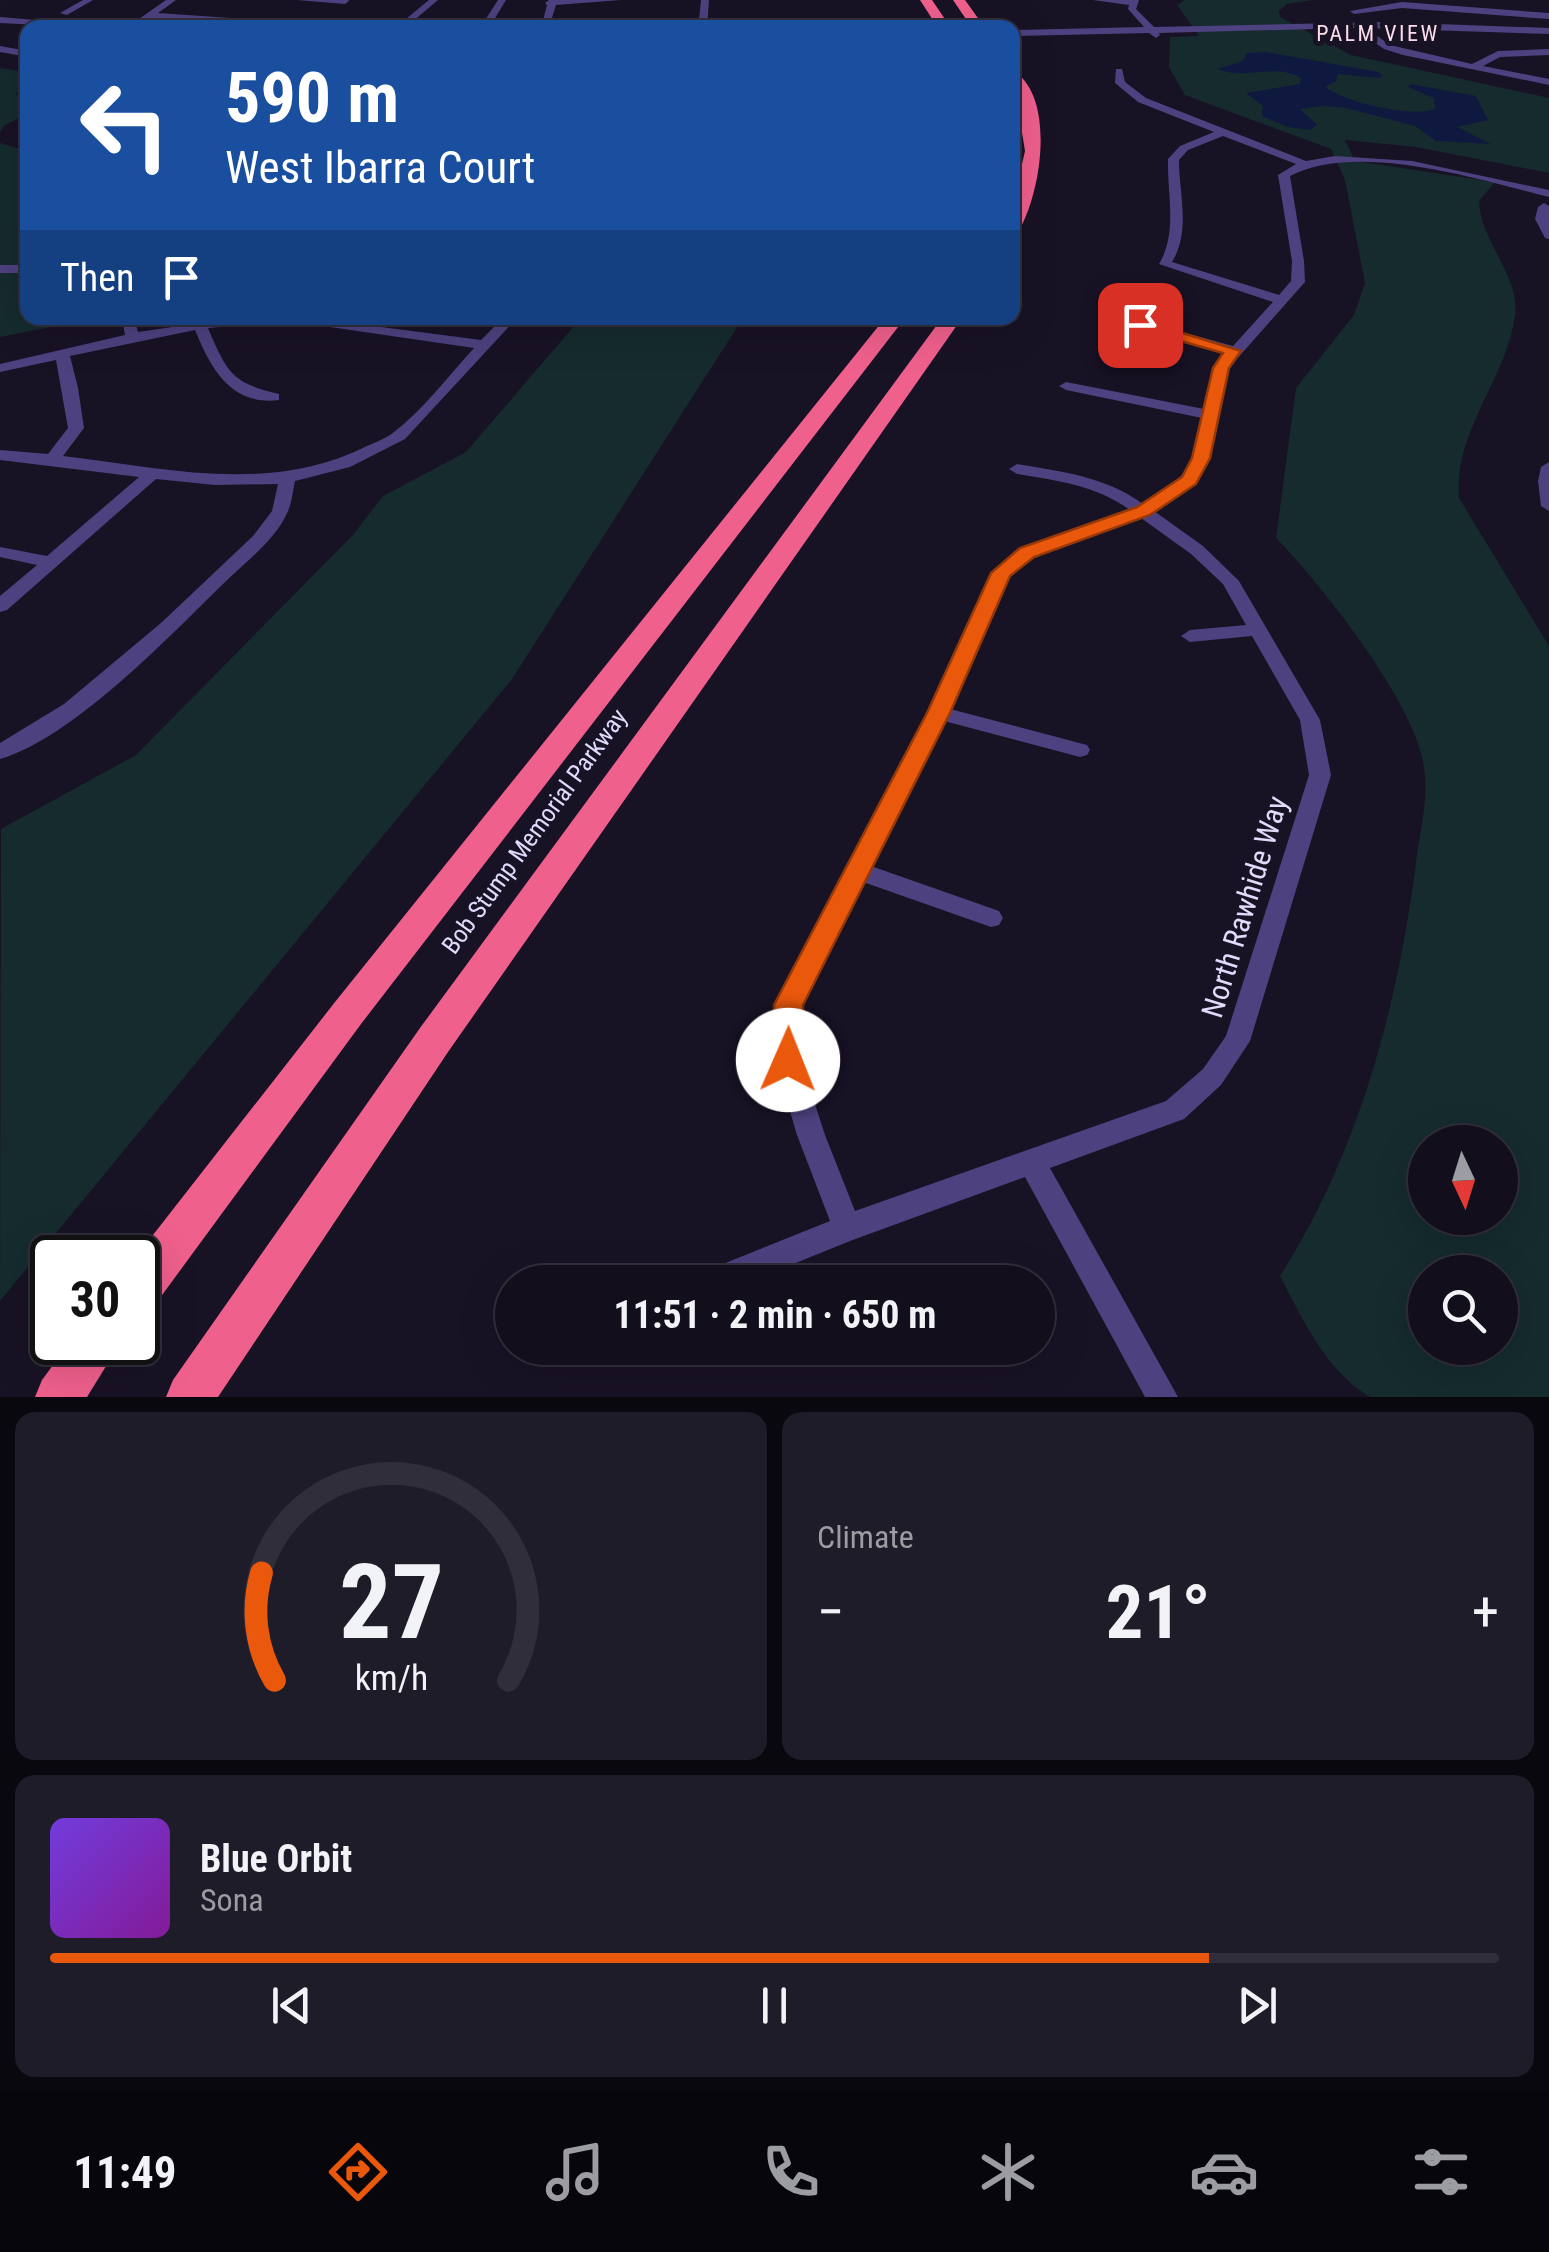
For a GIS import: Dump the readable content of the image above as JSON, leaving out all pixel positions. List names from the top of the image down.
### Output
{
  "streets": {
    "highway": ["Bob Stump Memorial Parkway"],
    "street": ["North Rawhide Way"]
  },
  "districts": ["PALM VIEW"],
  "north": "bottom",
  "page": {
    "turn": ["590 m", "West Ibarra Court"],
    "then": "Then",
    "limit": "30",
    "trip": "11:51 · 2 min · 650 m",
    "tile": "Climate",
    "heat": ["−", "21°", "+"],
    "song": ["Blue Orbit", "Sona"],
    "tabs": "11:49",
    "gauge": ["27", "km/h"]
  }
}
